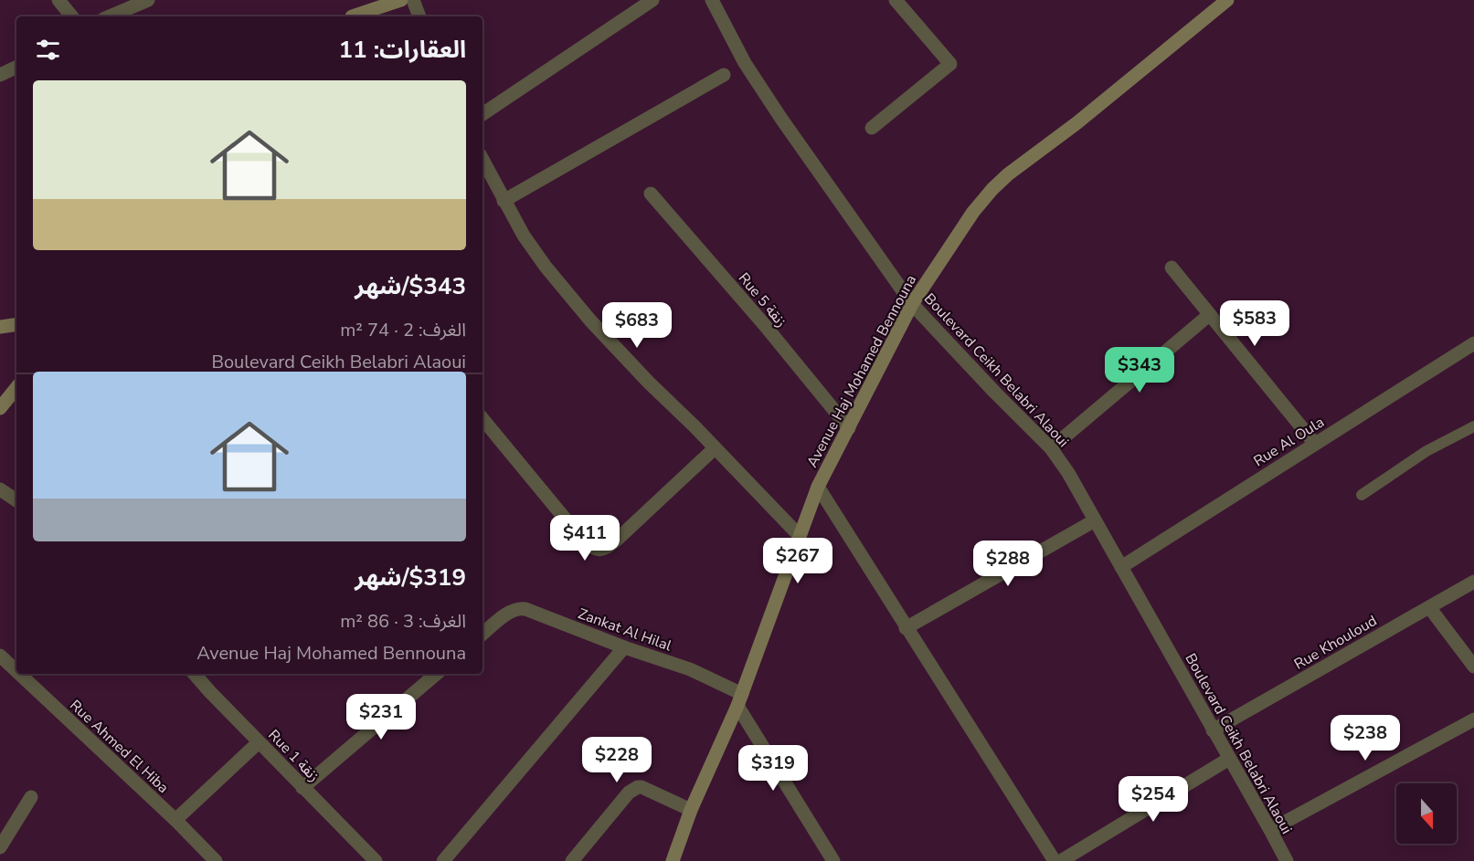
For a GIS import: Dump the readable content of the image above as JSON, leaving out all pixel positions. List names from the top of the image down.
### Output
{
  "streets": {
    "street": [
      "Rue 5 زنقة",
      "Boulevard Ceikh Belabri Alaoui",
      "Avenue Haj Mohamed Bennouna",
      "Rue Al Oula",
      "Zankat Al Hilal",
      "Rue Khouloud",
      "Rue Ahmed El Hiba",
      "Rue 1 زنقة"
    ]
  },
  "crossings": [
    ["Rue 5 زنقة", "Avenue Haj Mohamed Bennouna"],
    ["Boulevard Ceikh Belabri Alaoui", "Avenue Haj Mohamed Bennouna"],
    ["Boulevard Ceikh Belabri Alaoui", "Rue Al Oula"],
    ["Boulevard Ceikh Belabri Alaoui", "Rue Khouloud"],
    ["Avenue Haj Mohamed Bennouna", "Zankat Al Hilal"]
  ],
  "north": "bottom",
  "page": {
    "heading": "العقارات: 11",
    "list": [
      {
        "name": "$343/شهر",
        "note": "الغرف: 2 · 74 m² · Boulevard Ceikh Belabri Alaoui"
      },
      {
        "name": "$319/شهر",
        "note": "الغرف: 3 · 86 m² · Avenue Haj Mohamed Bennouna"
      }
    ],
    "price": [
      "$583",
      "$683",
      "$343",
      "$411",
      "$267",
      "$288",
      "$231",
      "$238",
      "$228",
      "$319",
      "$254"
    ]
  }
}
